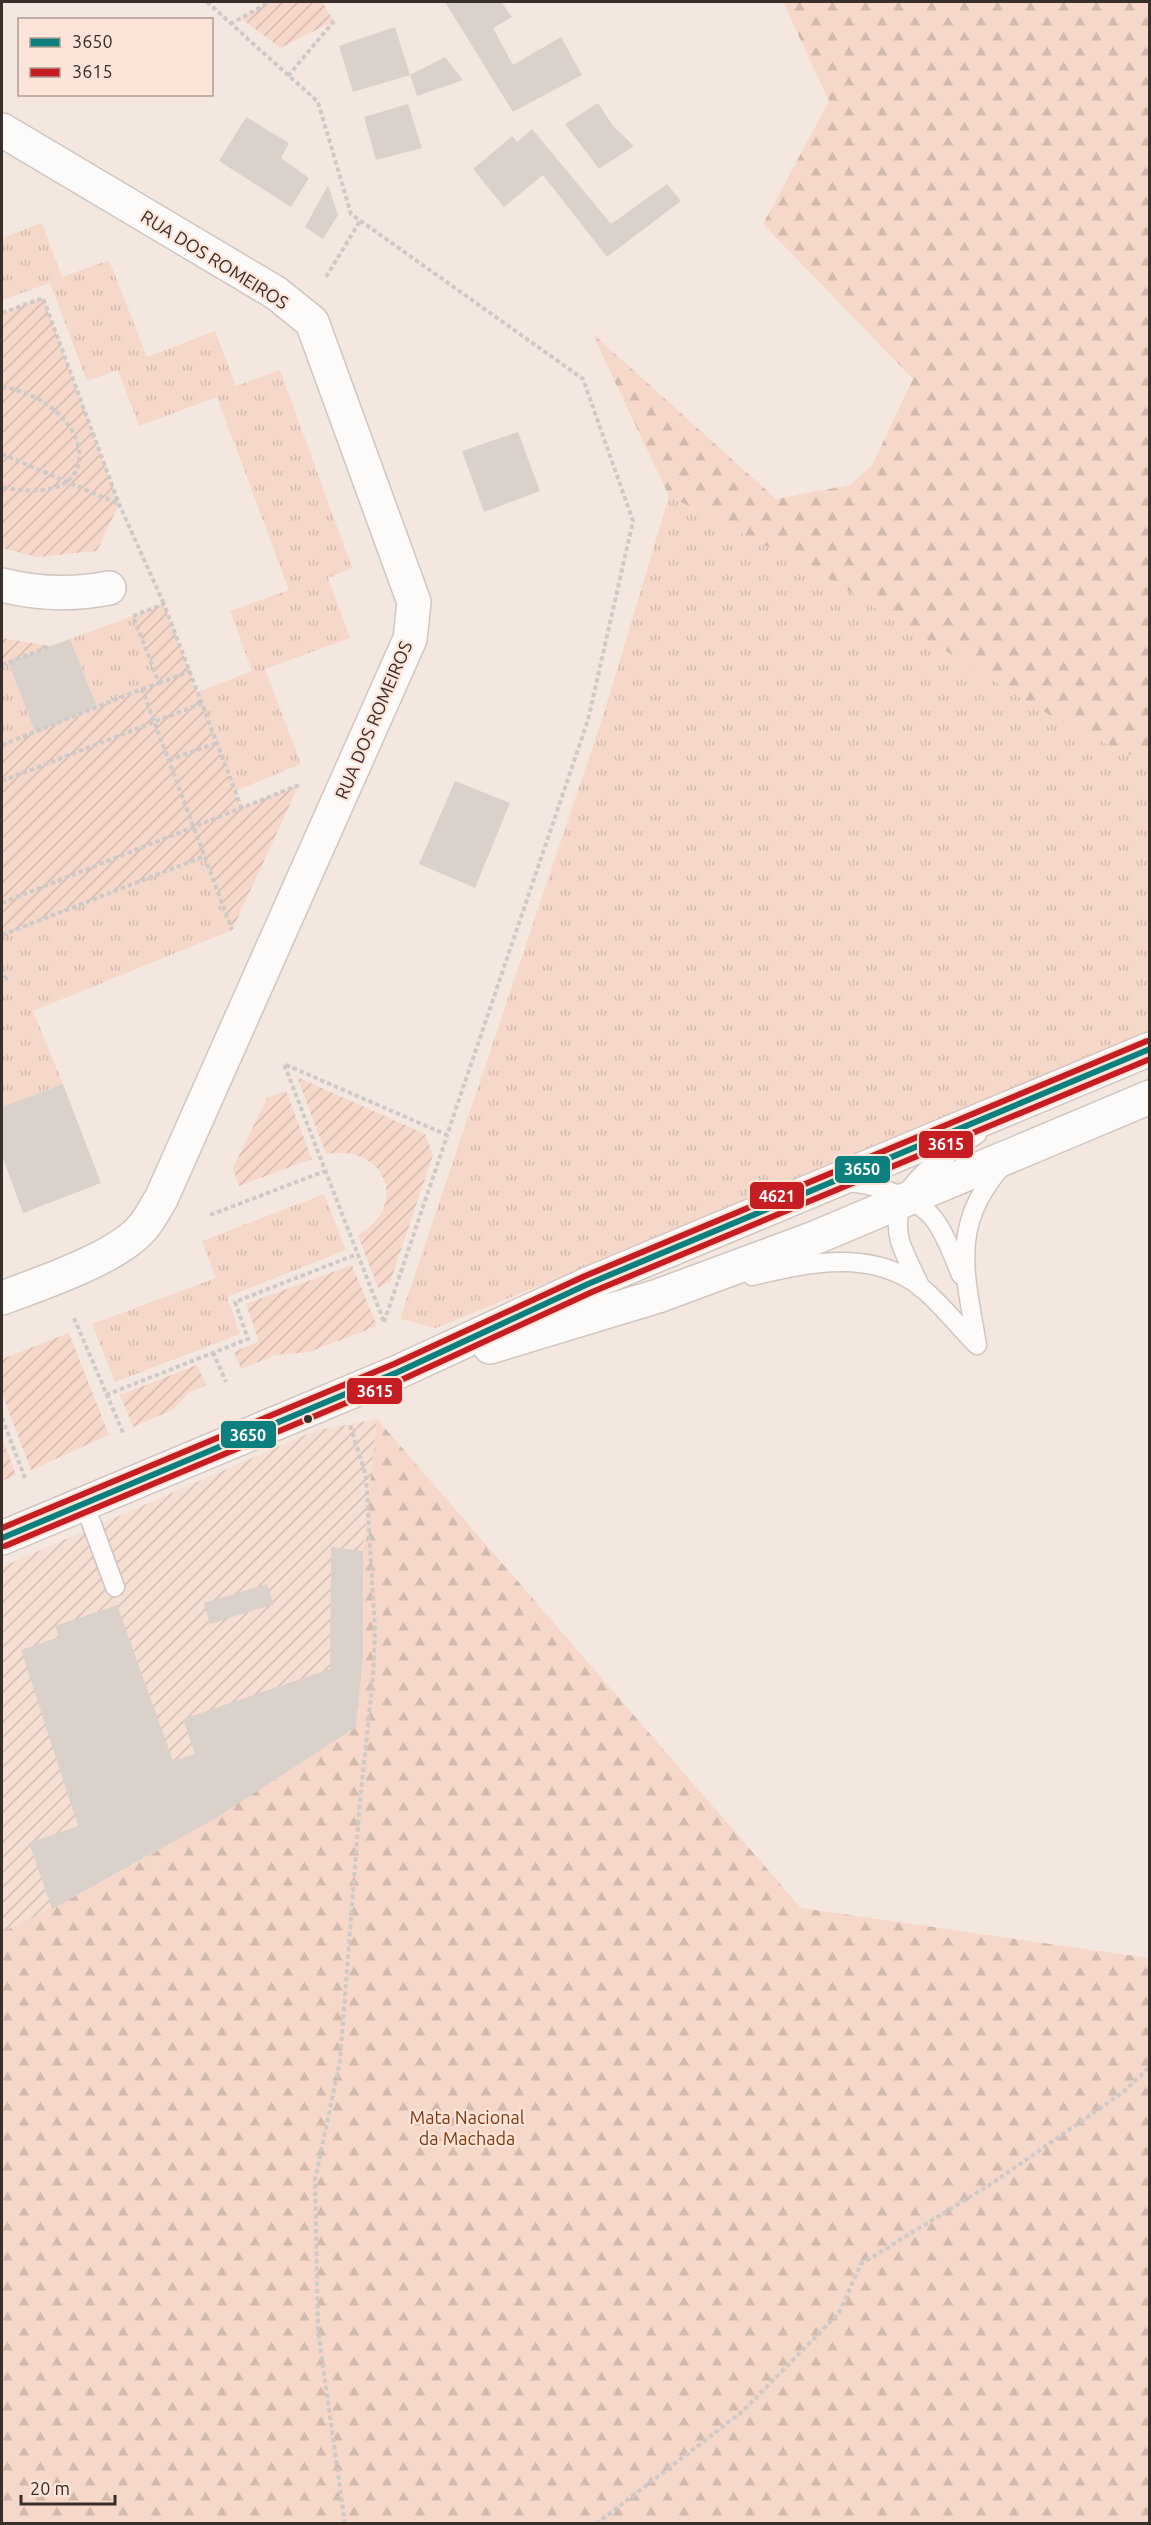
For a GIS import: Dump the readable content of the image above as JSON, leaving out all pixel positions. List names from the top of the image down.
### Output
{
  "streets": {
    "main road": ["RUA DOS ROMEIROS"]
  },
  "parks": ["Mata Nacional da Machada"],
  "lines": ["transit line 4621", "transit line 3650", "transit line 3615"],
  "legend": ["3650", "3615"],
  "scale_bar": "20 m"
}
